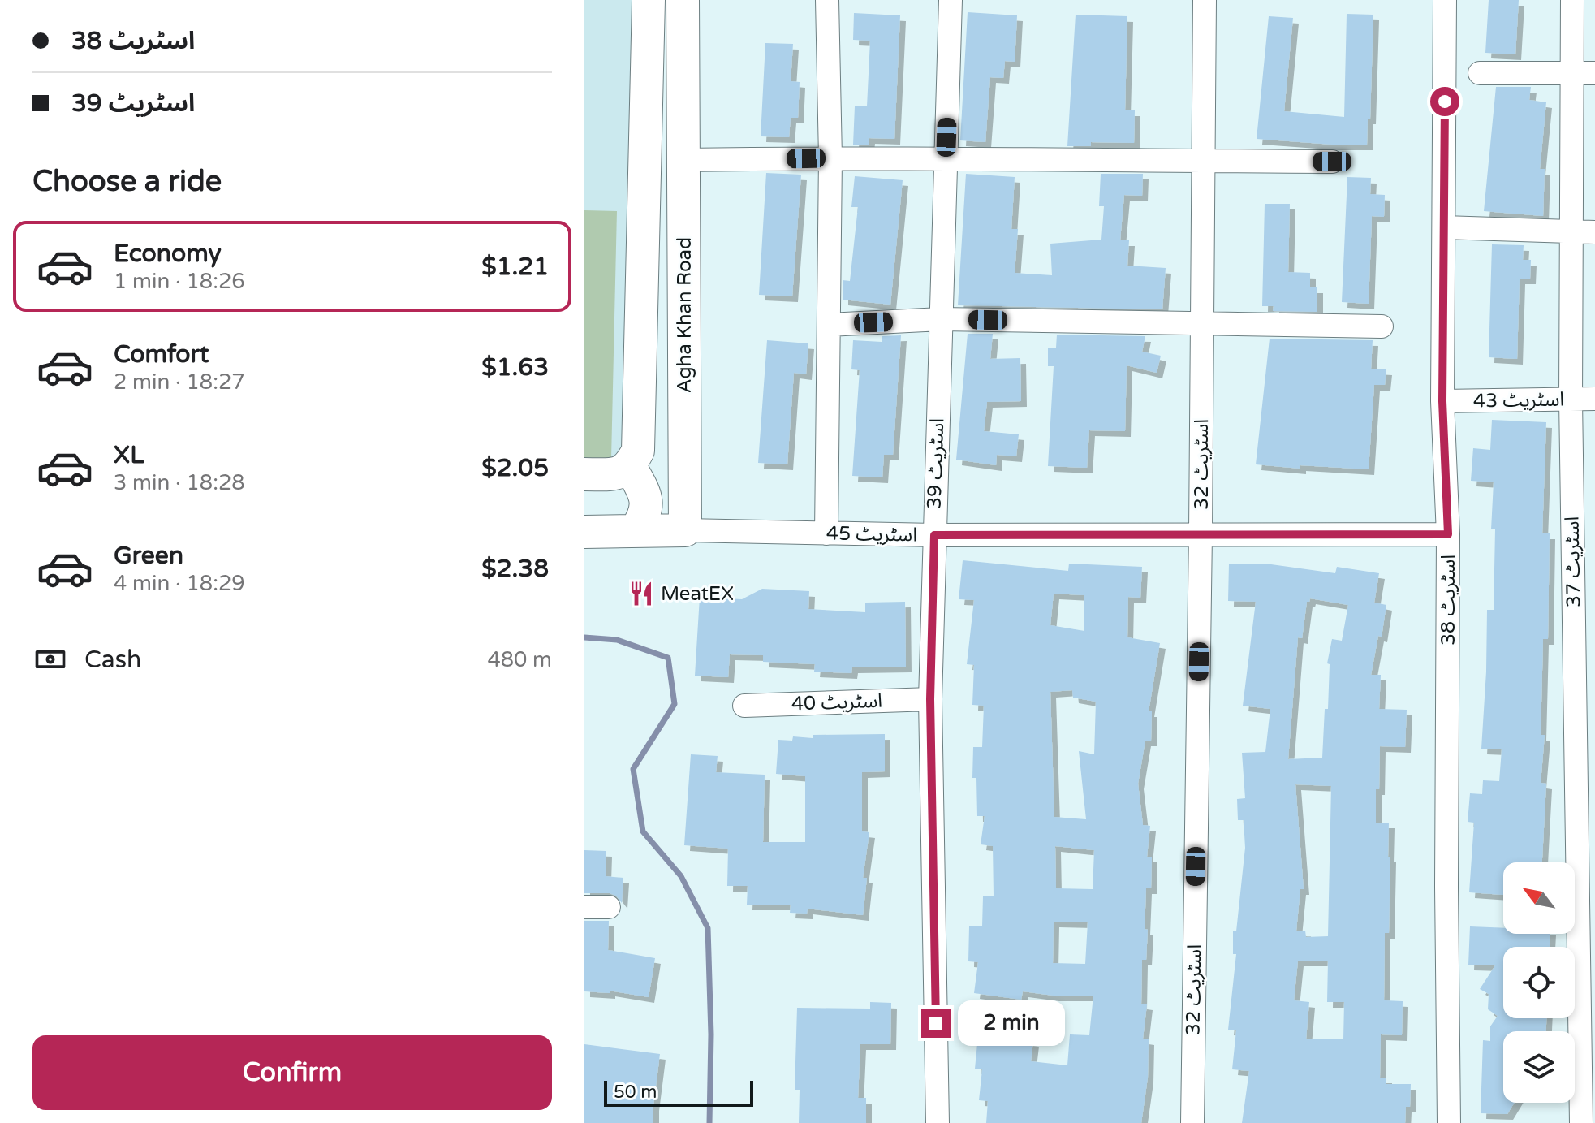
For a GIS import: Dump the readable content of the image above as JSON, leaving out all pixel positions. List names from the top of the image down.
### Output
{
  "streets": {
    "street": [
      "Agha Khan Road",
      "اسٹریٹ 43",
      "اسٹریٹ 39",
      "اسٹریٹ 32",
      "اسٹریٹ 45",
      "اسٹریٹ 37",
      "اسٹریٹ 38",
      "اسٹریٹ 40"
    ]
  },
  "crossings": [
    ["Agha Khan Road", "اسٹریٹ 45"],
    ["اسٹریٹ 43", "اسٹریٹ 37"],
    ["اسٹریٹ 43", "اسٹریٹ 38"],
    ["اسٹریٹ 39", "اسٹریٹ 45"],
    ["اسٹریٹ 39", "اسٹریٹ 40"],
    ["اسٹریٹ 32", "اسٹریٹ 45"],
    ["اسٹریٹ 45", "اسٹریٹ 38"]
  ],
  "places": {
    "restaurant": ["MeatEX"]
  },
  "scale_bar": "50 m",
  "north": "top left",
  "page": {
    "banner": ["اسٹریٹ 38", "اسٹریٹ 39"],
    "heading": "Choose a ride",
    "list": [
      {
        "name": "Economy",
        "note": "1 min · 18:26",
        "value": "$1.21"
      },
      {
        "name": "Comfort",
        "note": "2 min · 18:27",
        "value": "$1.63"
      },
      {
        "name": "XL",
        "note": "3 min · 18:28",
        "value": "$2.05"
      },
      {
        "name": "Green",
        "note": "4 min · 18:29",
        "value": "$2.38"
      }
    ],
    "pay": ["Cash", "480 m"],
    "bubble": "2 min",
    "buttons": "Confirm",
    "scale": "50 m"
  }
}
